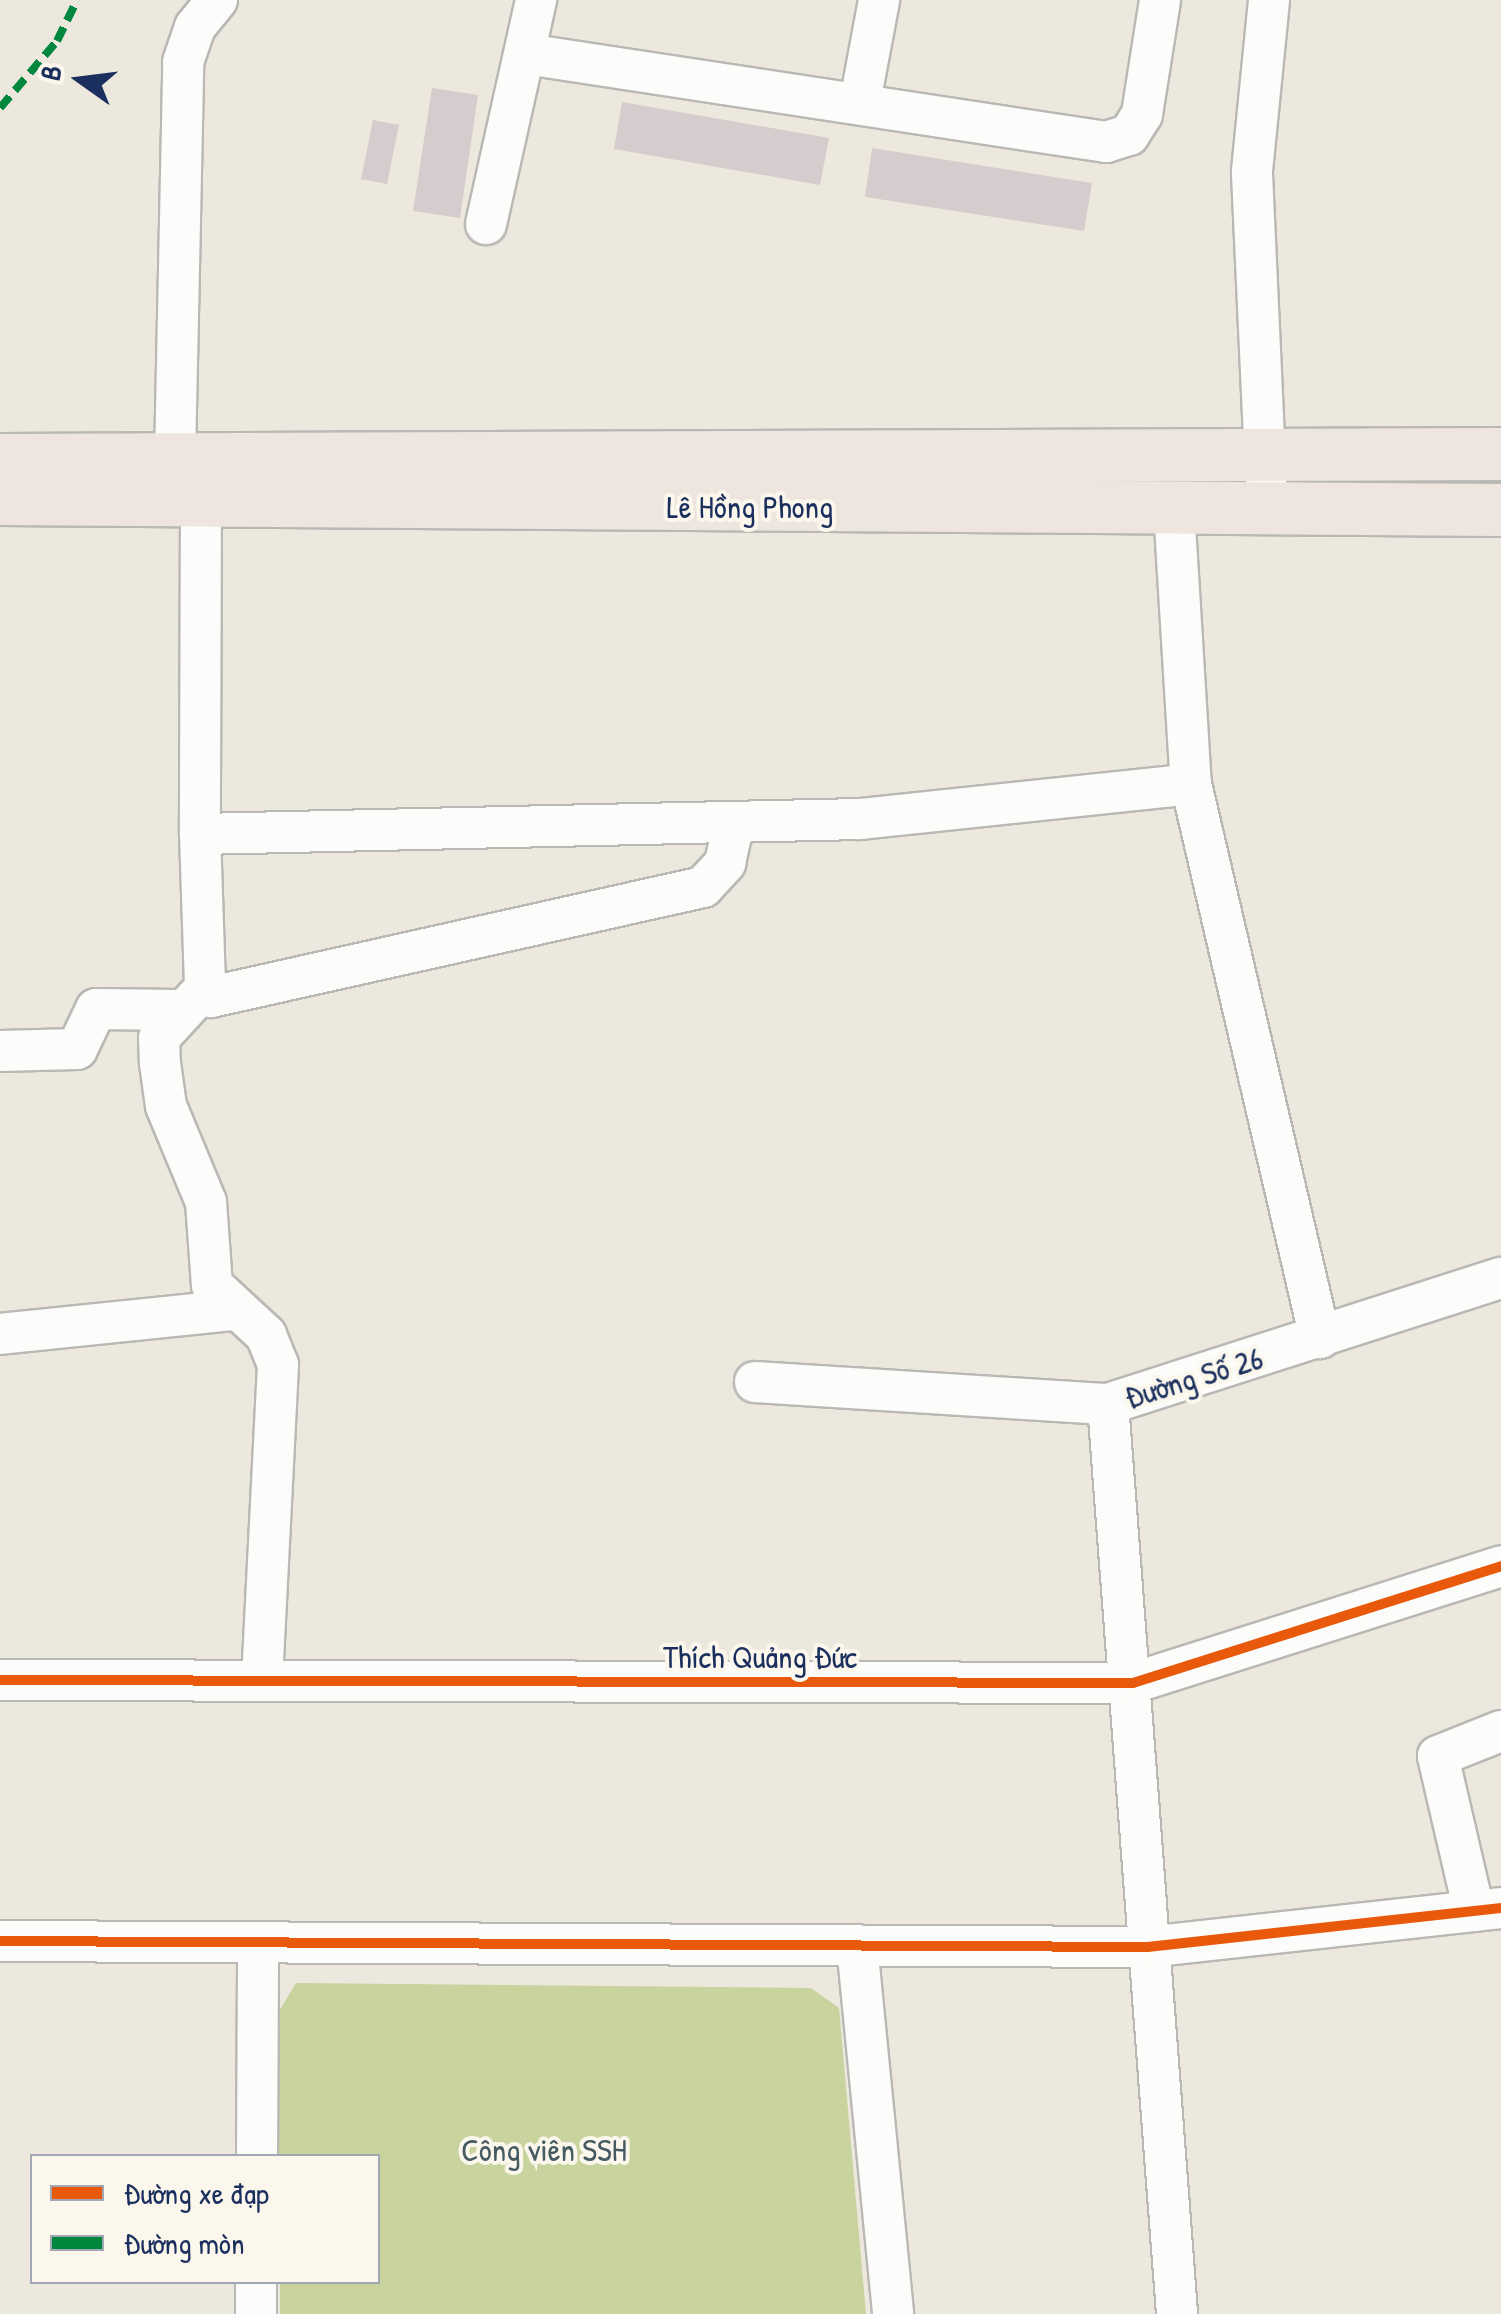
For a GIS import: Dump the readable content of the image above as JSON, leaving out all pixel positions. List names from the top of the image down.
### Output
{
  "streets": {
    "main road": ["Lê Hồng Phong"],
    "street": ["Đường Số 26", "Thích Quảng Đức"]
  },
  "parks": ["Công viên SSH"],
  "legend": ["Đường xe đạp", "Đường mòn"],
  "north": "left"
}
